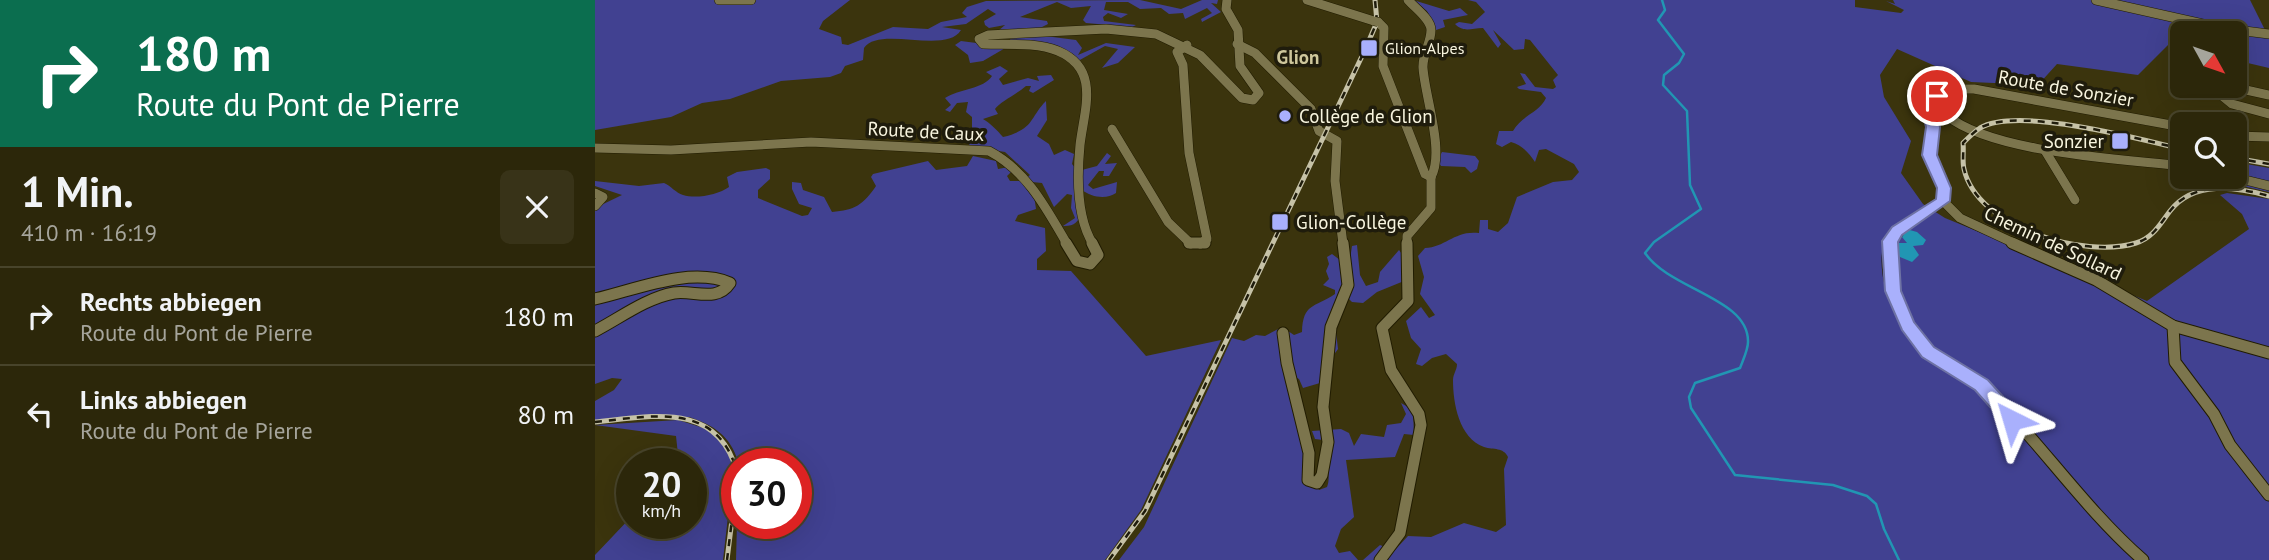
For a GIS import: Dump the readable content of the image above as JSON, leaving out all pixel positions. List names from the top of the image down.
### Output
{
  "streets": {
    "street": ["Route de Sonzier", "Route de Caux", "Chemin de Sollard"]
  },
  "districts": ["Glion"],
  "places": {
    "transit": ["Glion-Alpes", "Sonzier", "Glion-Collège"],
    "other": ["Collège de Glion"]
  },
  "north": "bottom right",
  "page": {
    "turn": ["180 m", "Route du Pont de Pierre"],
    "heading": ["1 Min.", "410 m · 16:19"],
    "list": [
      {
        "name": "Rechts abbiegen",
        "note": "Route du Pont de Pierre",
        "value": "180 m"
      },
      {
        "name": "Links abbiegen",
        "note": "Route du Pont de Pierre",
        "value": "80 m"
      }
    ],
    "speed": "20 km/h",
    "limit": "30"
  }
}
